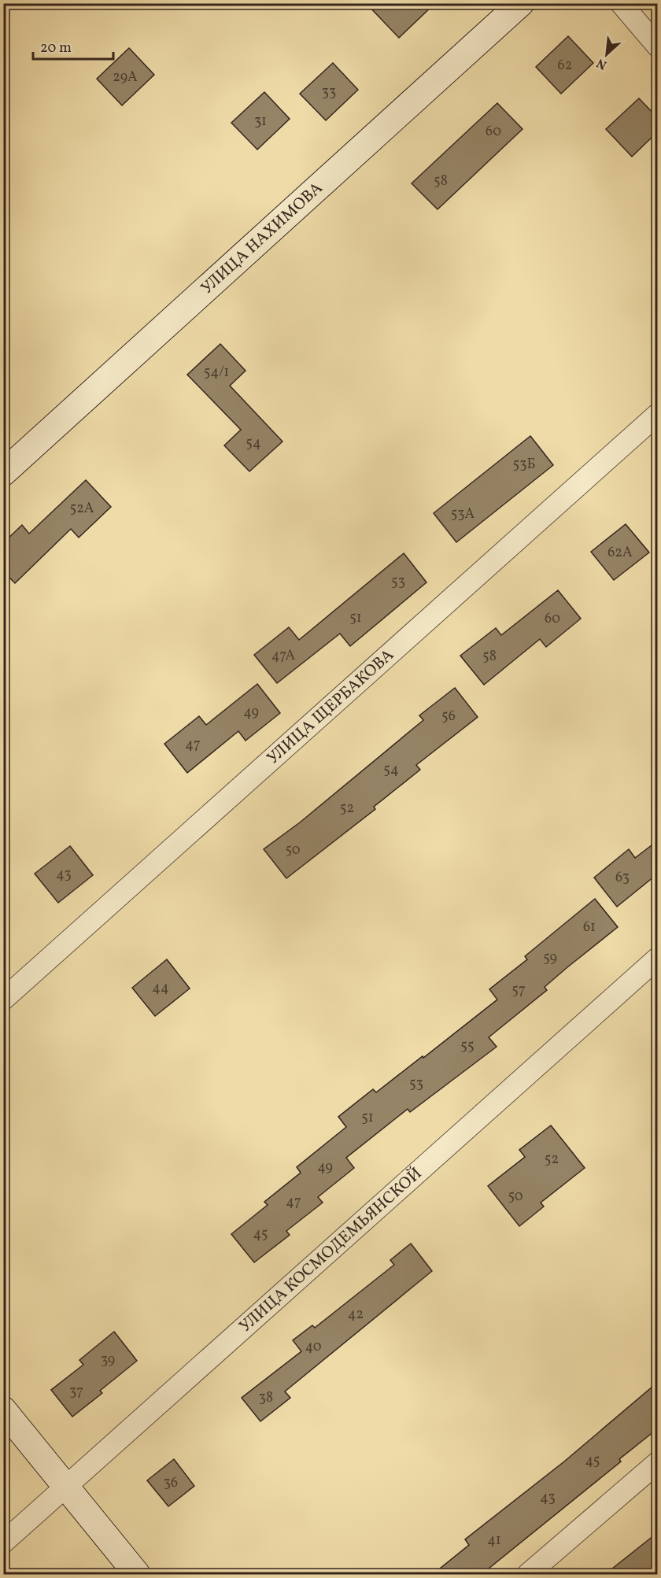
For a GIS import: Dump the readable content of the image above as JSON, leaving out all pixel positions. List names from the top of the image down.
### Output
{
  "streets": {
    "main road": ["УЛИЦА НАХИМОВА"],
    "street": ["УЛИЦА ЩЕРБАКОВА", "УЛИЦА КОСМОДЕМЬЯНСКОЙ"]
  },
  "house_numbers": [
    "62",
    "29А",
    "33",
    "31",
    "60",
    "58",
    "54/1",
    "54",
    "53Б",
    "52А",
    "53А",
    "62А",
    "53",
    "51",
    "60",
    "47А",
    "58",
    "49",
    "56",
    "47",
    "54",
    "52",
    "50",
    "43",
    "63",
    "61",
    "59",
    "44",
    "57",
    "55",
    "53",
    "51",
    "52",
    "49",
    "50",
    "47",
    "45",
    "42",
    "40",
    "39",
    "37",
    "38",
    "45",
    "36",
    "43",
    "41"
  ],
  "scale_bar": "20 m",
  "north": "bottom left"
}
